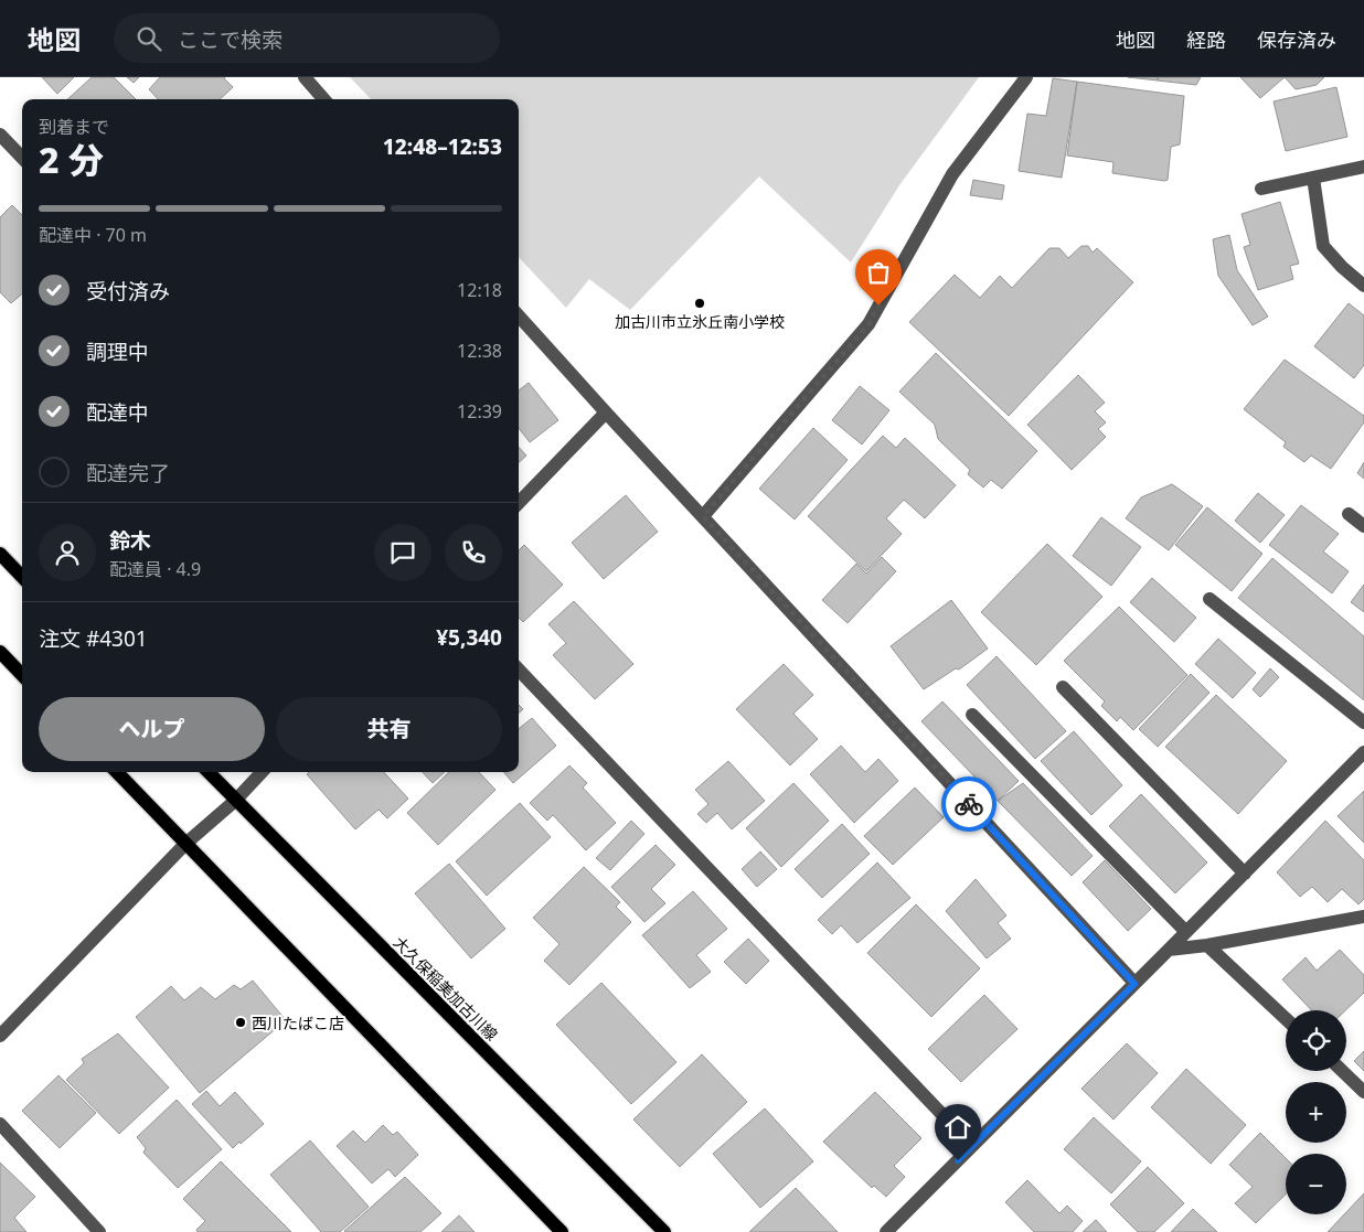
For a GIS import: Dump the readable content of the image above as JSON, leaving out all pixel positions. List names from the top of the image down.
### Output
{
  "streets": {
    "main road": ["大久保稲美加古川線"]
  },
  "places": ["加古川市立氷丘南小学校", "西川たばこ店"],
  "page": {
    "header": "地図",
    "search": "ここで検索",
    "nav": ["地図", "経路", "保存済み"],
    "heading": ["2 分", "到着まで", "12:48–12:53"],
    "panel": [
      "鈴木",
      "配達員 · 4.9",
      "注文 #4301",
      "¥5,340"
    ],
    "bar": "配達中 · 70 m",
    "list": [
      ["受付済み", "12:18"],
      ["調理中", "12:38"],
      ["配達中", "12:39"],
      "配達完了"
    ],
    "buttons": ["ヘルプ", "共有"],
    "map_buttons": ["+", "−"]
  }
}
